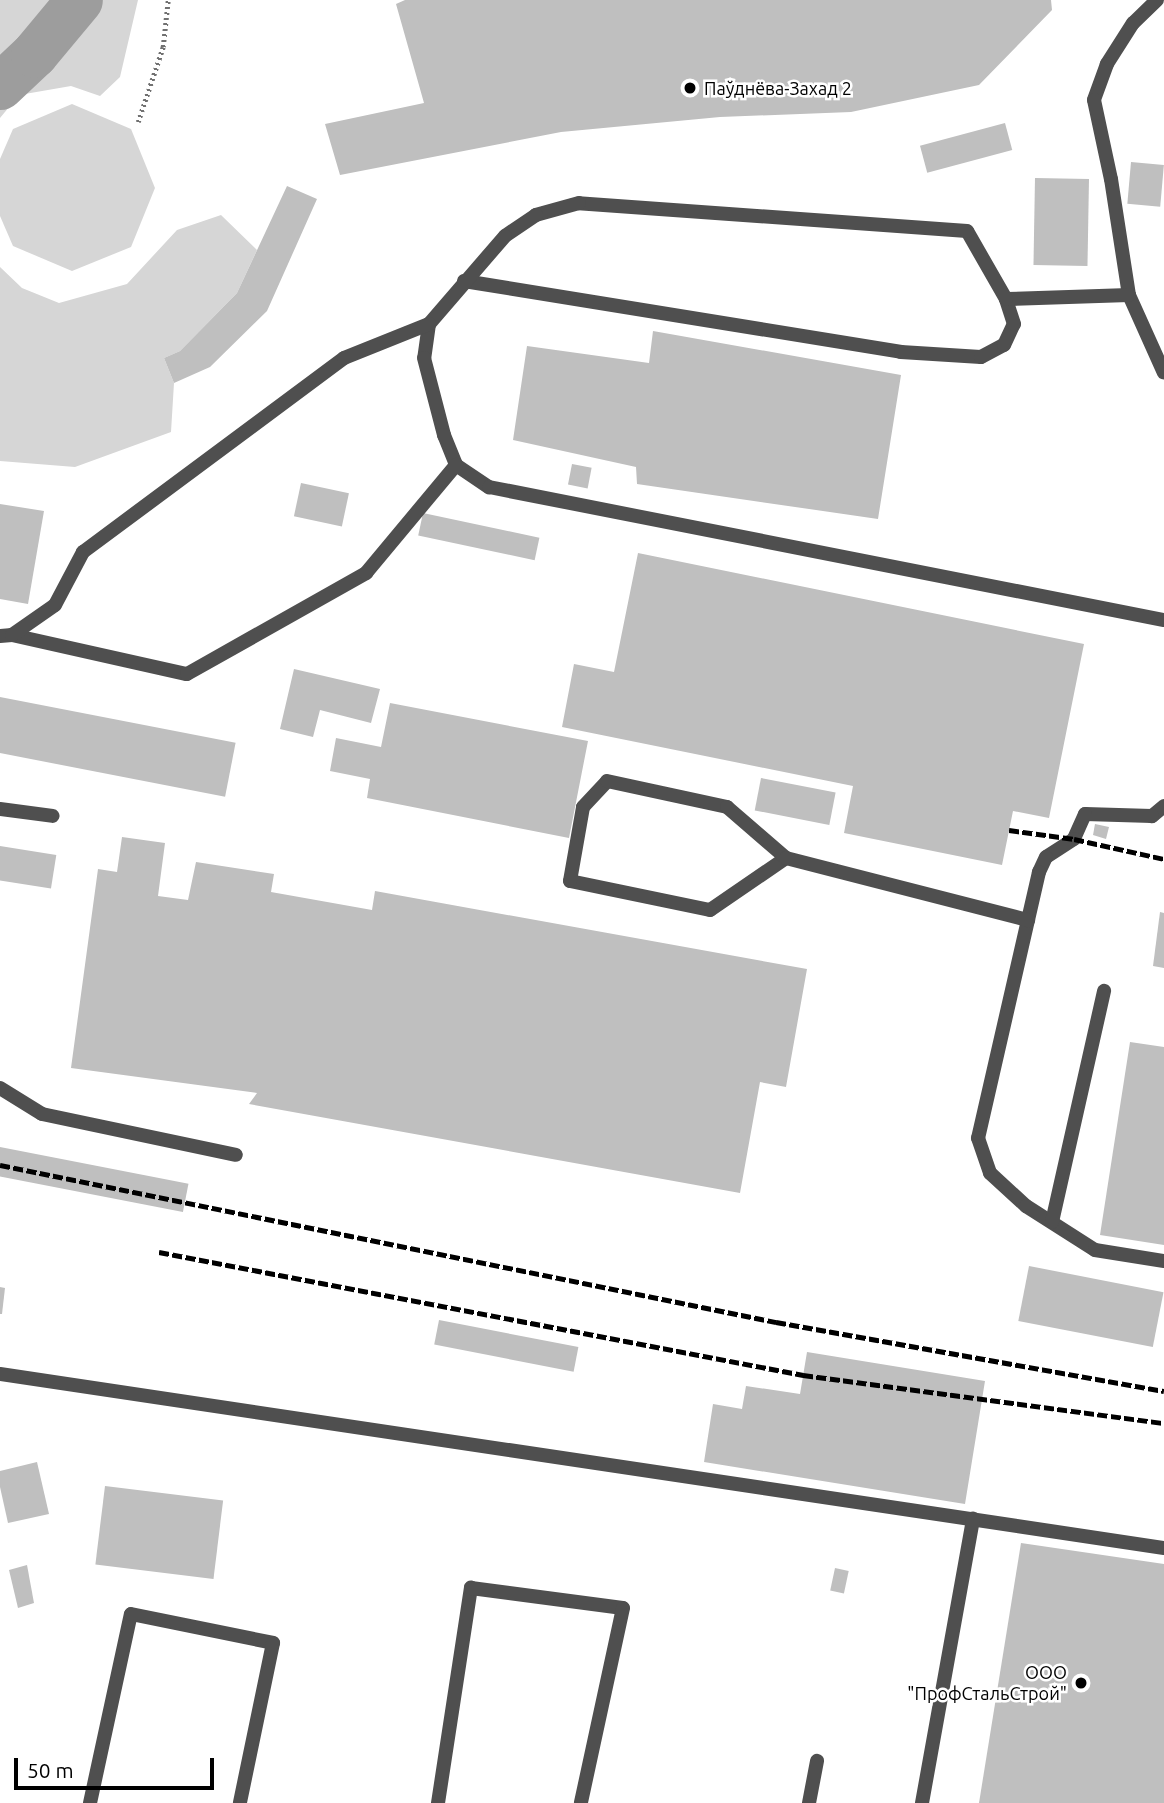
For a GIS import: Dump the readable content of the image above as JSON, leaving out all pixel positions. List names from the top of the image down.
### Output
{
  "places": ["Паўднёва-Захад 2", "ООО \"ПрофСтальСтрой\""],
  "scale_bar": "50 m"
}
